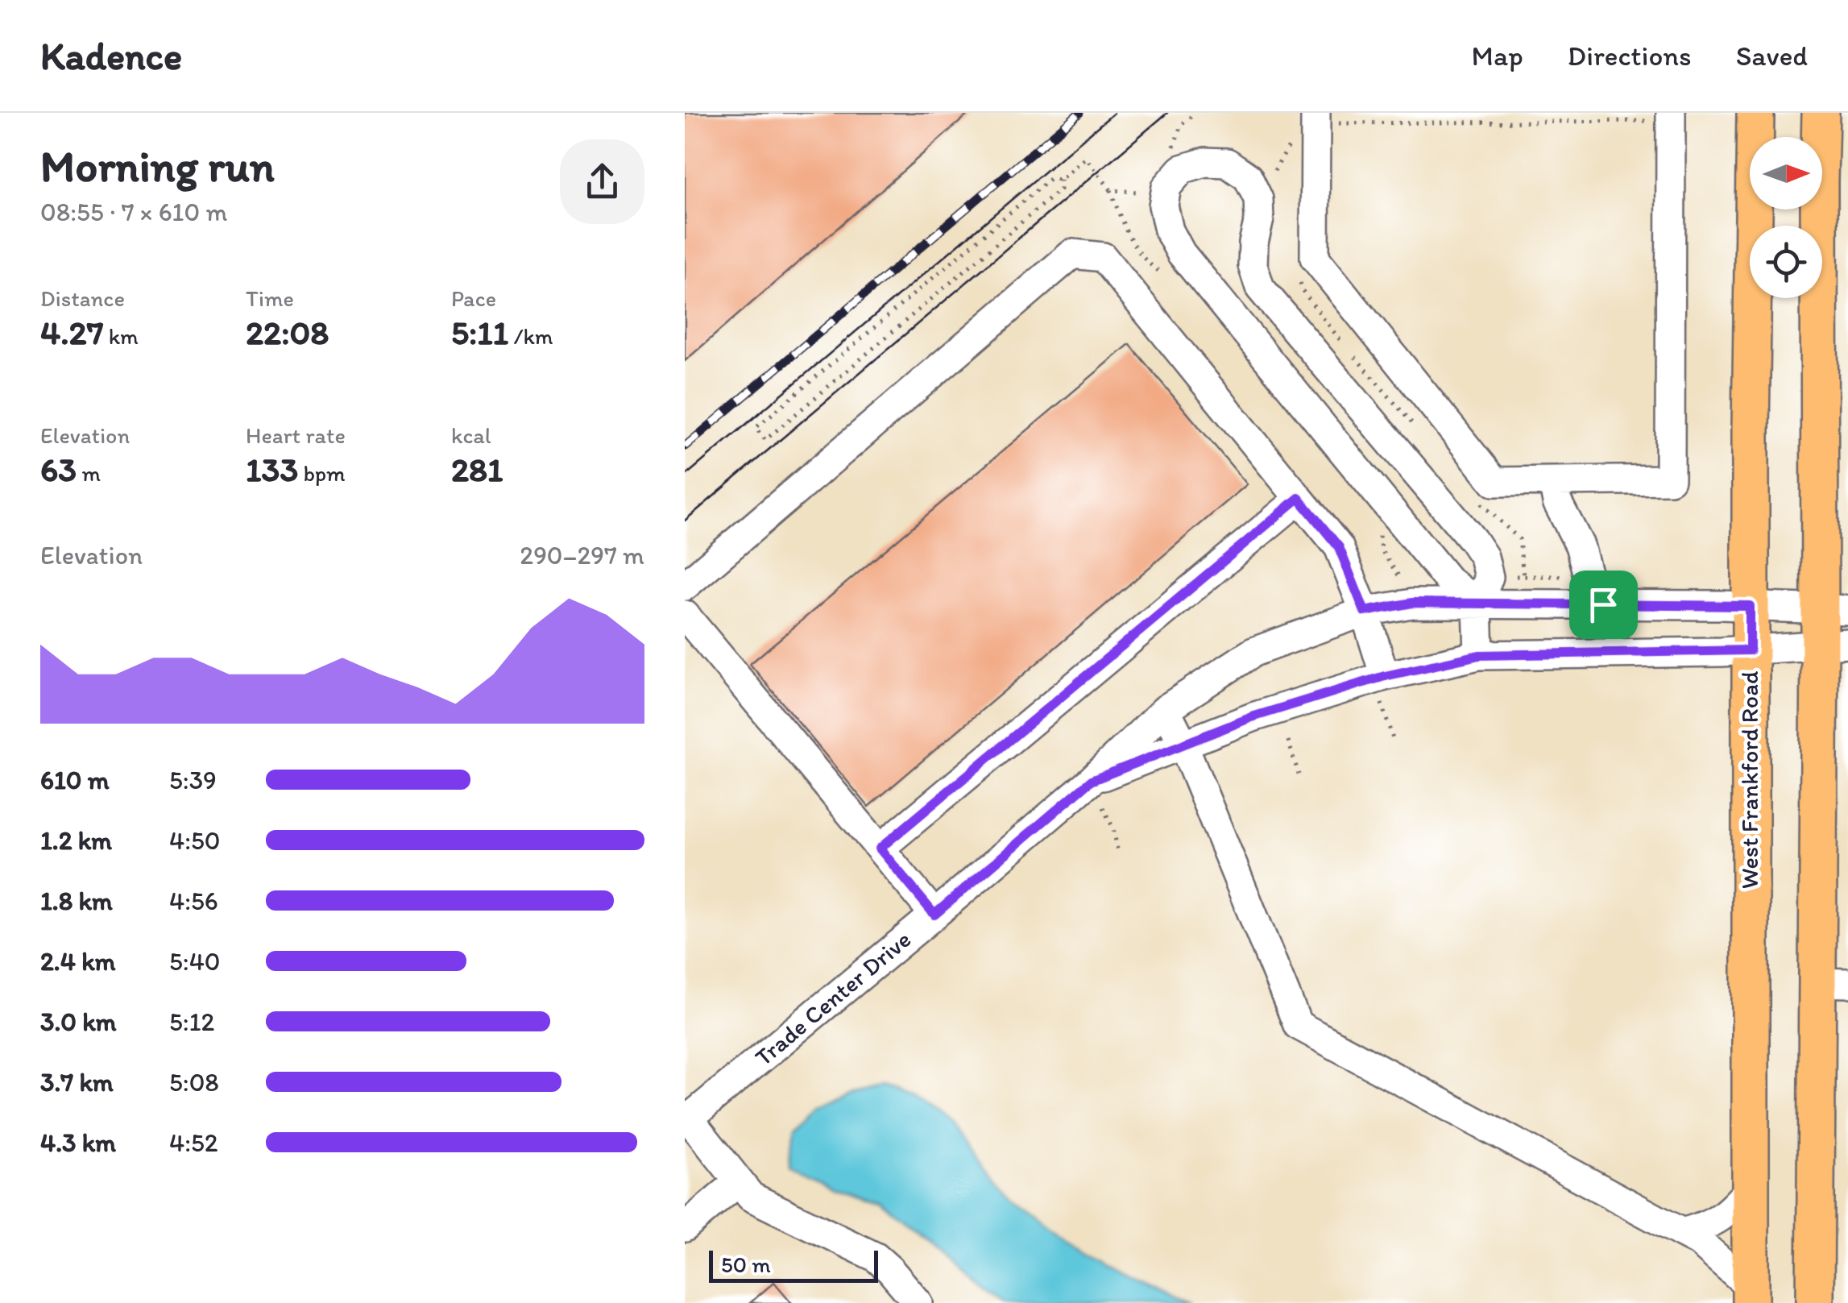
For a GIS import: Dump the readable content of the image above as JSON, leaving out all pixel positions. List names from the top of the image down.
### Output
{
  "streets": {
    "main road": ["West Frankford Road"],
    "street": ["Trade Center Drive"]
  },
  "crossings": [
    ["West Frankford Road", "Trade Center Drive"]
  ],
  "scale_bar": "50 m",
  "north": "right",
  "page": {
    "header": "Kadence",
    "nav": ["Map", "Directions", "Saved"],
    "heading": ["Morning run", "08:55 · 7 × 610 m"],
    "stats": [
      ["Distance", "4.27 km"],
      ["Time", "22:08"],
      ["Pace", "5:11 /km"],
      ["Elevation", "63 m"],
      ["Heart rate", "133 bpm"],
      ["kcal", "281"]
    ],
    "chart": ["Elevation", "290–297 m"],
    "list": [
      {
        "name": "610 m",
        "note": "5:39"
      },
      {
        "name": "1.2 km",
        "note": "4:50"
      },
      {
        "name": "1.8 km",
        "note": "4:56"
      },
      {
        "name": "2.4 km",
        "note": "5:40"
      },
      {
        "name": "3.0 km",
        "note": "5:12"
      },
      {
        "name": "3.7 km",
        "note": "5:08"
      },
      {
        "name": "4.3 km",
        "note": "4:52"
      }
    ],
    "scale": "50 m"
  }
}
